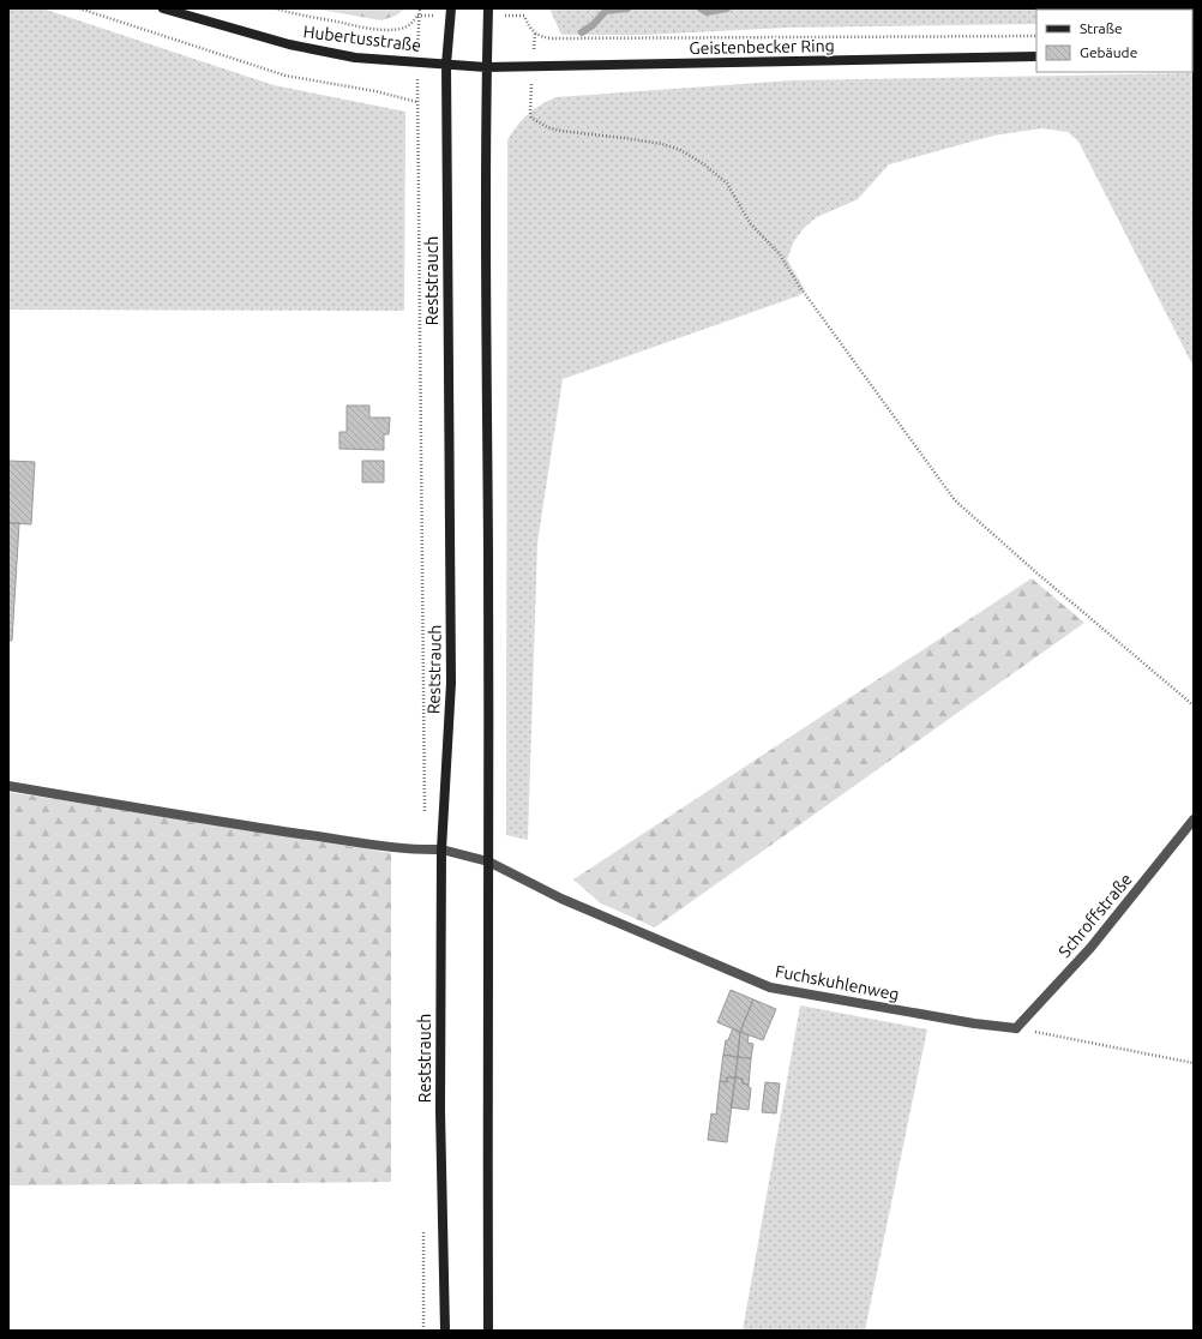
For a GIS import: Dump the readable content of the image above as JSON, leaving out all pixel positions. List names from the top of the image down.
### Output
{
  "streets": {
    "main road": ["Hubertusstraße", "Geistenbecker Ring", "Reststrauch"],
    "street": ["Schroffstraße", "Fuchskuhlenweg"]
  },
  "crossings": [
    ["Hubertusstraße", "Geistenbecker Ring"],
    ["Hubertusstraße", "Reststrauch"],
    ["Geistenbecker Ring", "Reststrauch"],
    ["Reststrauch", "Fuchskuhlenweg"],
    ["Schroffstraße", "Fuchskuhlenweg"]
  ],
  "legend": ["Straße", "Gebäude"]
}
